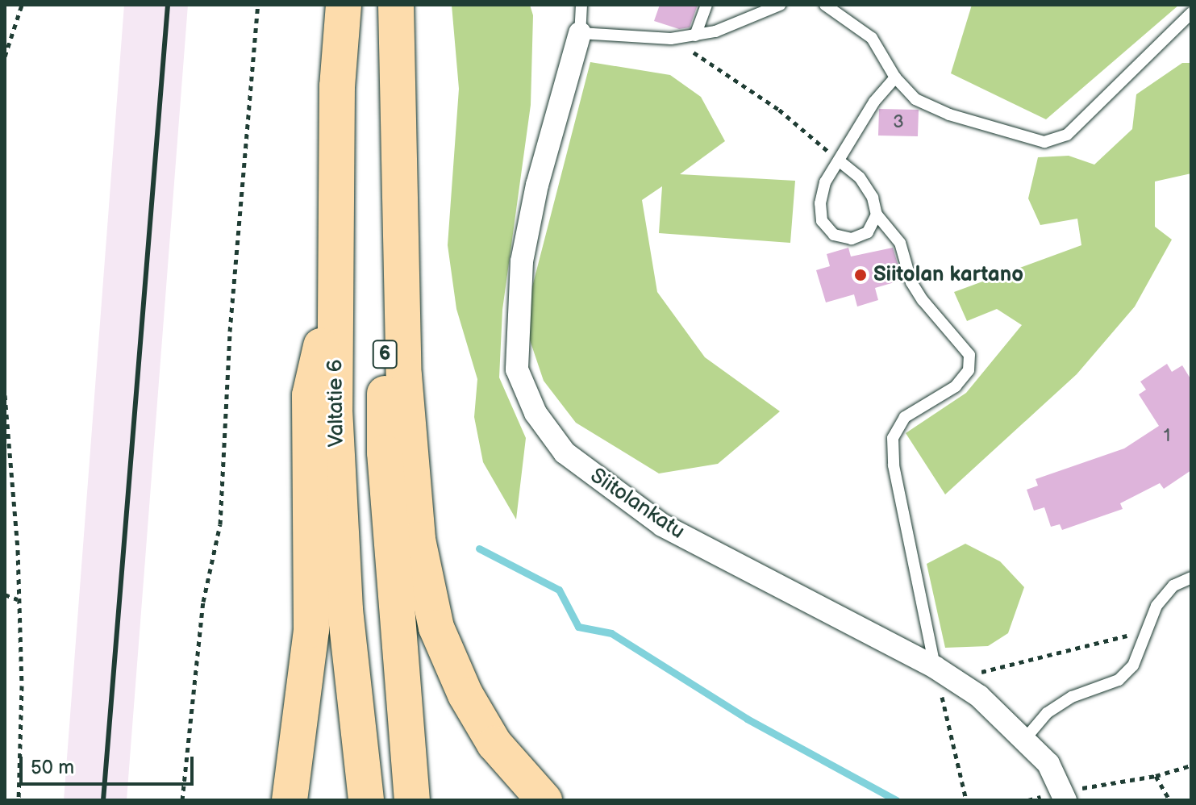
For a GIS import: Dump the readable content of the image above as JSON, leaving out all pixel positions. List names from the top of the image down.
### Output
{
  "streets": {
    "highway": ["6", "Valtatie 6"],
    "street": ["Siitolankatu"]
  },
  "places": ["Siitolan kartano"],
  "house_numbers": ["3", "1"],
  "scale_bar": "50 m"
}
